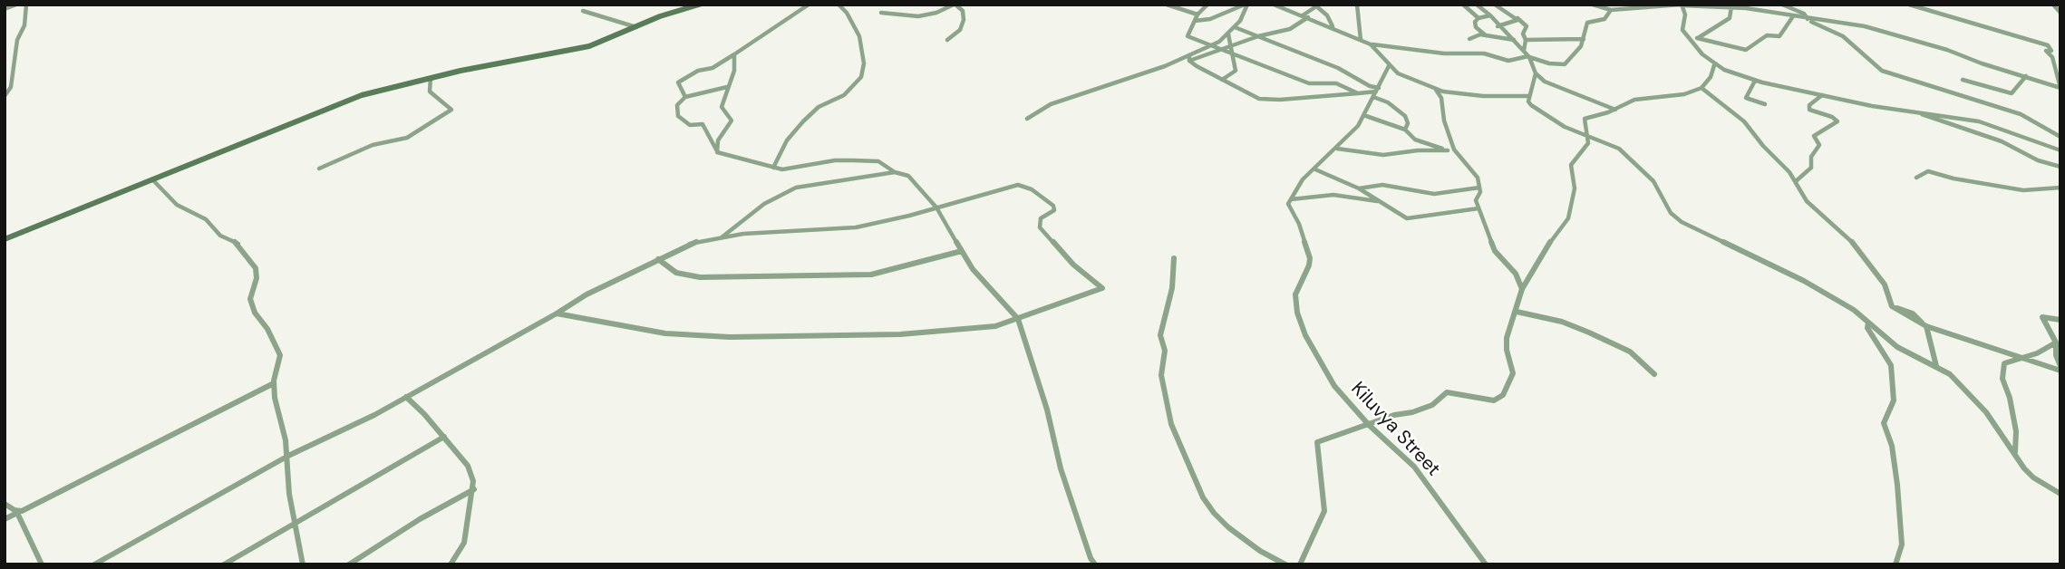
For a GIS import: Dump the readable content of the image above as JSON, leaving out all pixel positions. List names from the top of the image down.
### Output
{
  "streets": {
    "street": ["Kiluvya Street"]
  }
}
